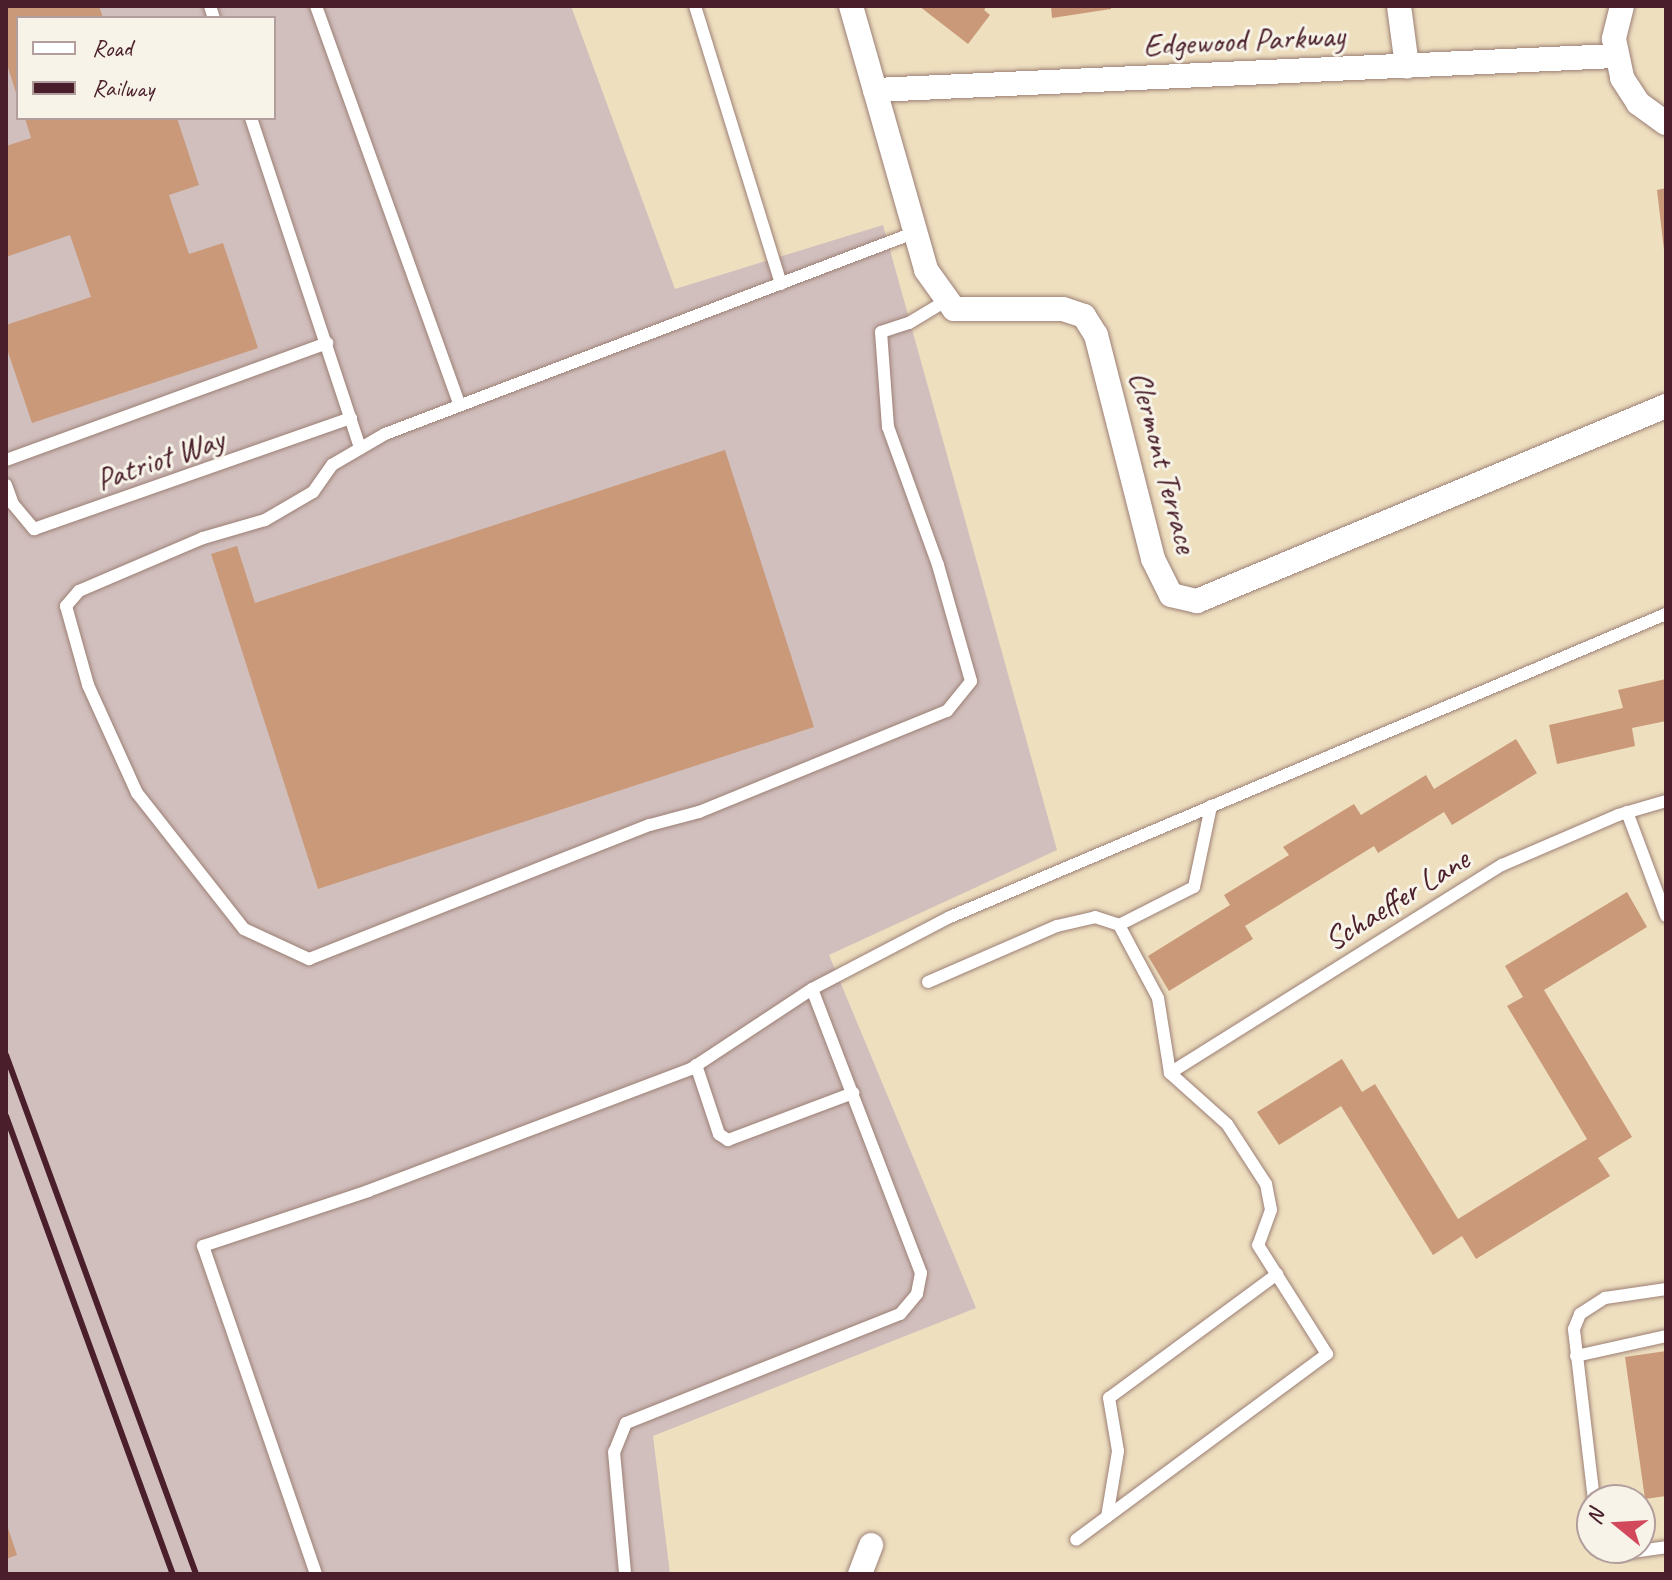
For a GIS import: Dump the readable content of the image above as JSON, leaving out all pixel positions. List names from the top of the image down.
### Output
{
  "streets": {
    "street": ["Edgewood Parkway", "Clermont Terrace"],
    "lane": ["Patriot Way", "Schaeffer Lane"]
  },
  "legend": ["Road", "Railway"],
  "north": "left"
}
